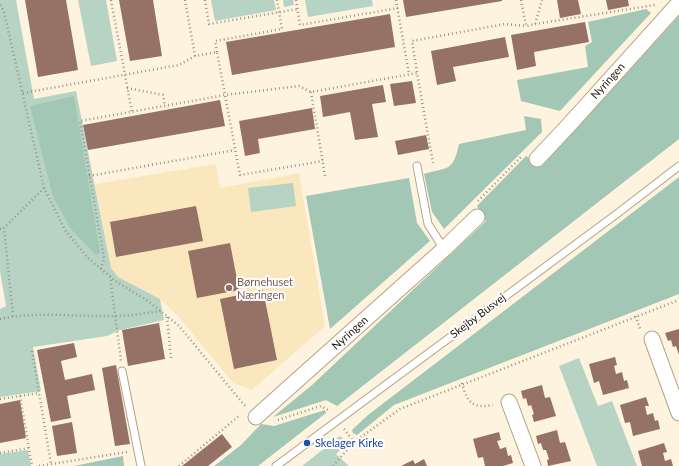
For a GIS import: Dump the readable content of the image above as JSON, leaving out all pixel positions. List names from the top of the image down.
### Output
{
  "streets": {
    "street": ["Nyringen"],
    "lane": ["Skejby Busvej"]
  },
  "places": ["Børnehuset Næringen", "Skelager Kirke"]
}
